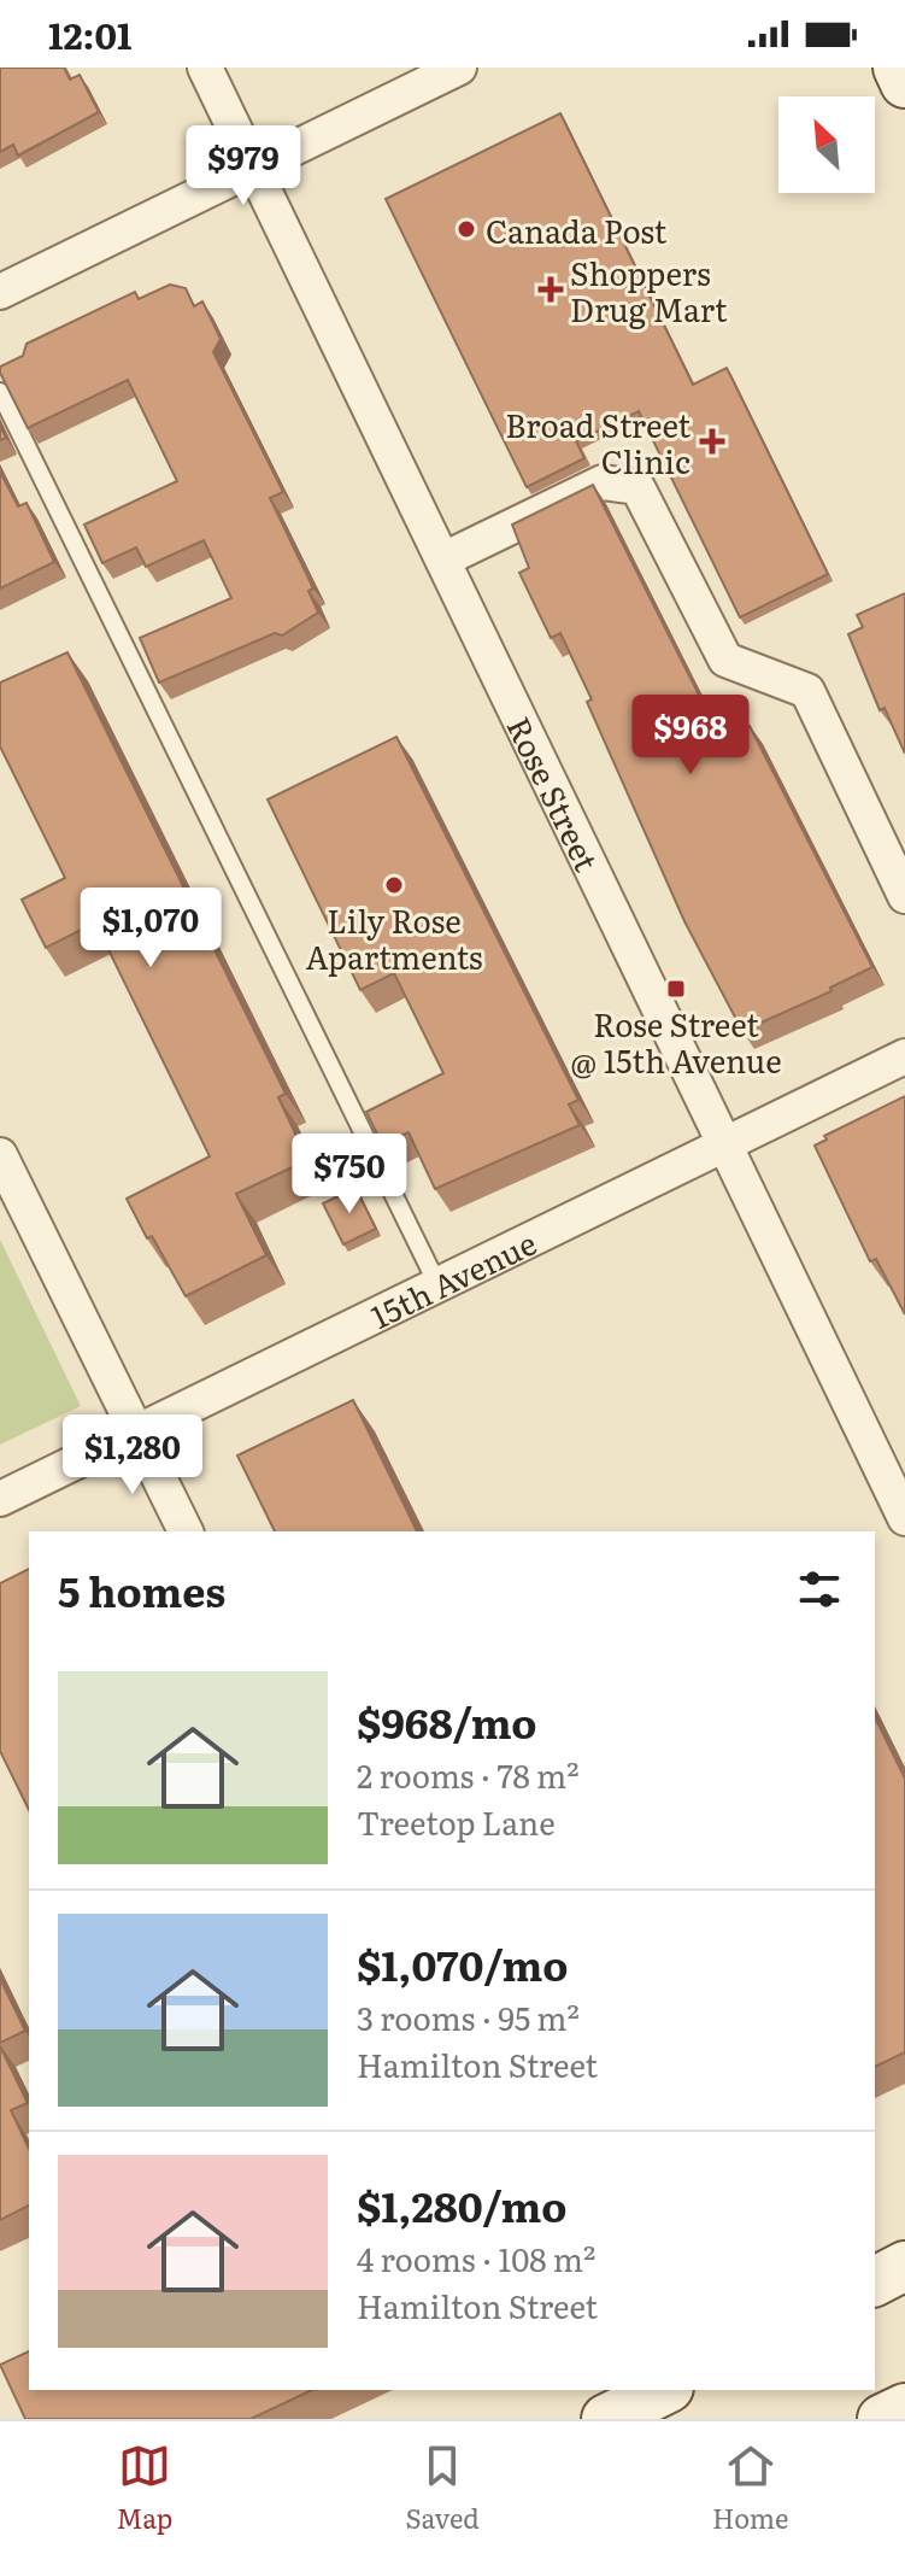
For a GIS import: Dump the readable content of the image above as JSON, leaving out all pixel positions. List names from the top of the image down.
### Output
{
  "streets": {
    "street": ["Rose Street", "15th Avenue"]
  },
  "crossings": [
    ["Rose Street", "15th Avenue"]
  ],
  "places": {
    "other": ["Canada Post", "Lily Rose Apartments"],
    "health": ["Shoppers Drug Mart", "Broad Street Clinic"],
    "transit": ["Rose Street @ 15th Avenue"]
  },
  "north": "top left",
  "page": {
    "status": "12:01",
    "price": [
      "$979",
      "$968",
      "$1,070",
      "$750",
      "$1,280"
    ],
    "heading": "5 homes",
    "list": [
      {
        "name": "$968/mo",
        "note": "2 rooms · 78 m² · Treetop Lane"
      },
      {
        "name": "$1,070/mo",
        "note": "3 rooms · 95 m² · Hamilton Street"
      },
      {
        "name": "$1,280/mo",
        "note": "4 rooms · 108 m² · Hamilton Street"
      }
    ],
    "tabs": ["Map", "Saved", "Home"]
  }
}
